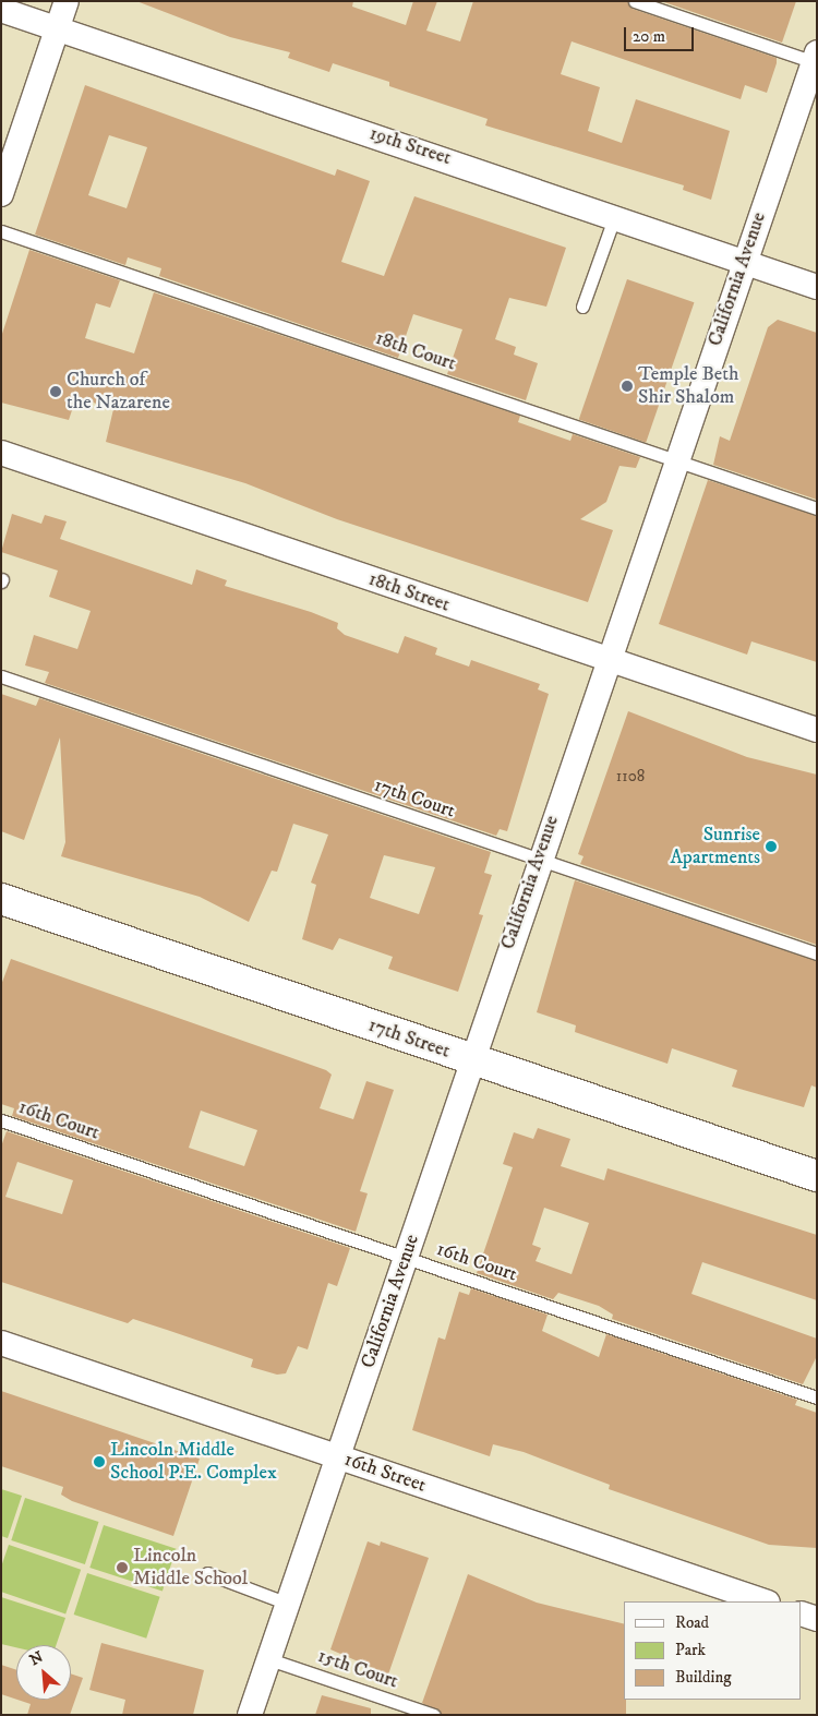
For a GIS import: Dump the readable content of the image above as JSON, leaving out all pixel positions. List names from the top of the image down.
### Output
{
  "streets": {
    "street": [
      "19th Street",
      "California Avenue",
      "18th Street",
      "17th Street",
      "16th Street"
    ],
    "lane": [
      "18th Court",
      "17th Court",
      "16th Court",
      "15th Court"
    ]
  },
  "crossings": [
    ["19th Street", "California Avenue"],
    ["California Avenue", "18th Court"],
    ["California Avenue", "18th Street"],
    ["California Avenue", "17th Court"],
    ["California Avenue", "17th Street"],
    ["California Avenue", "16th Court"],
    ["California Avenue", "16th Street"],
    ["California Avenue", "15th Court"]
  ],
  "places": [
    "Temple Beth Shir Shalom",
    "Church of the Nazarene",
    "Sunrise Apartments",
    "Lincoln Middle School P.E. Complex",
    "Lincoln Middle School"
  ],
  "house_numbers": ["1108"],
  "legend": ["Road", "Park", "Building"],
  "scale_bar": "20 m",
  "north": "top left"
}
